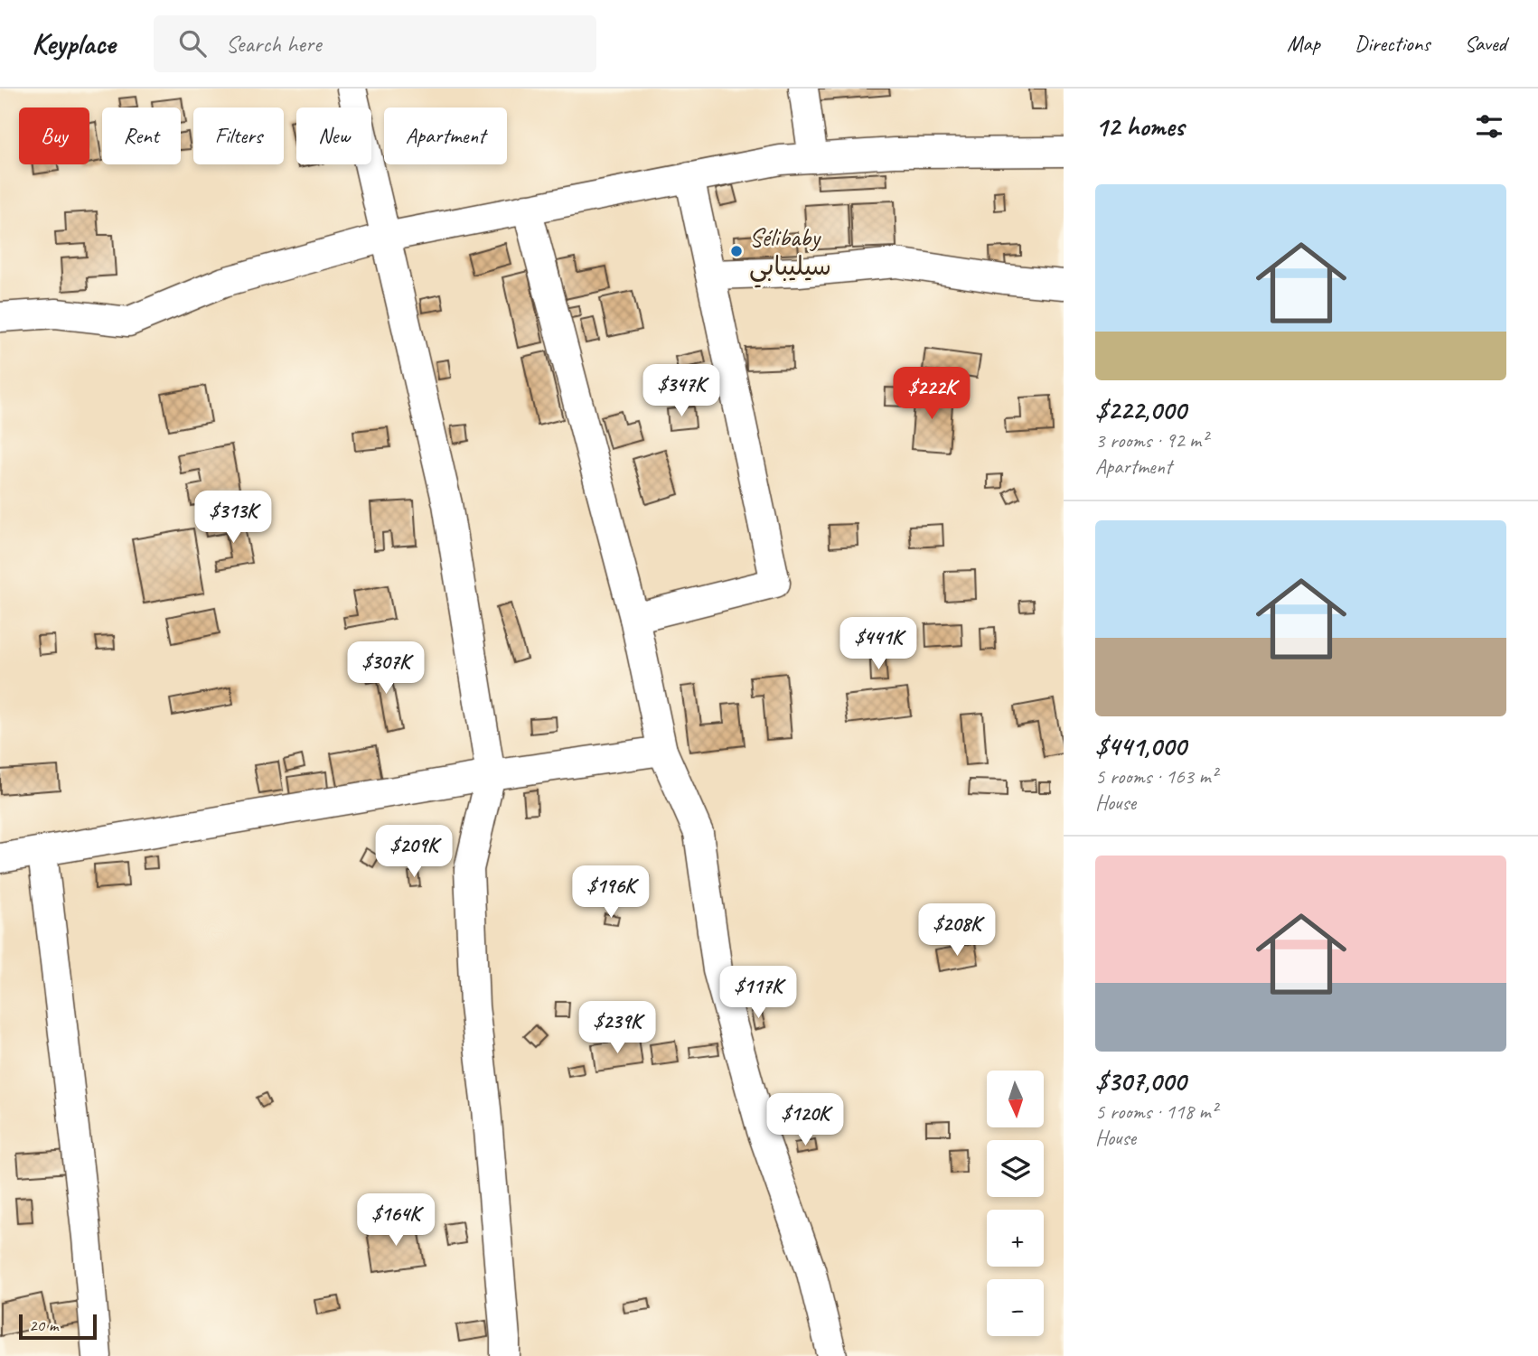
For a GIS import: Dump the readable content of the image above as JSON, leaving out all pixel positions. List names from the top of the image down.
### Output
{
  "places": ["Sélibaby سيليبابي"],
  "scale_bar": "20 m",
  "north": "bottom",
  "page": {
    "header": "Keyplace",
    "search": "Search here",
    "nav": ["Map", "Directions", "Saved"],
    "heading": "12 homes",
    "chip": [
      "Buy",
      "Rent",
      "Filters",
      "New",
      "Apartment"
    ],
    "list": [
      {
        "name": "$222,000",
        "note": "3 rooms · 92 m² · Apartment"
      },
      {
        "name": "$441,000",
        "note": "5 rooms · 163 m² · House"
      },
      {
        "name": "$307,000",
        "note": "5 rooms · 118 m² · House"
      }
    ],
    "price": [
      "$347K",
      "$222K",
      "$313K",
      "$441K",
      "$307K",
      "$209K",
      "$196K",
      "$208K",
      "$117K",
      "$239K",
      "$120K",
      "$164K"
    ],
    "map_buttons": ["+", "−"],
    "scale": "20 m"
  }
}
